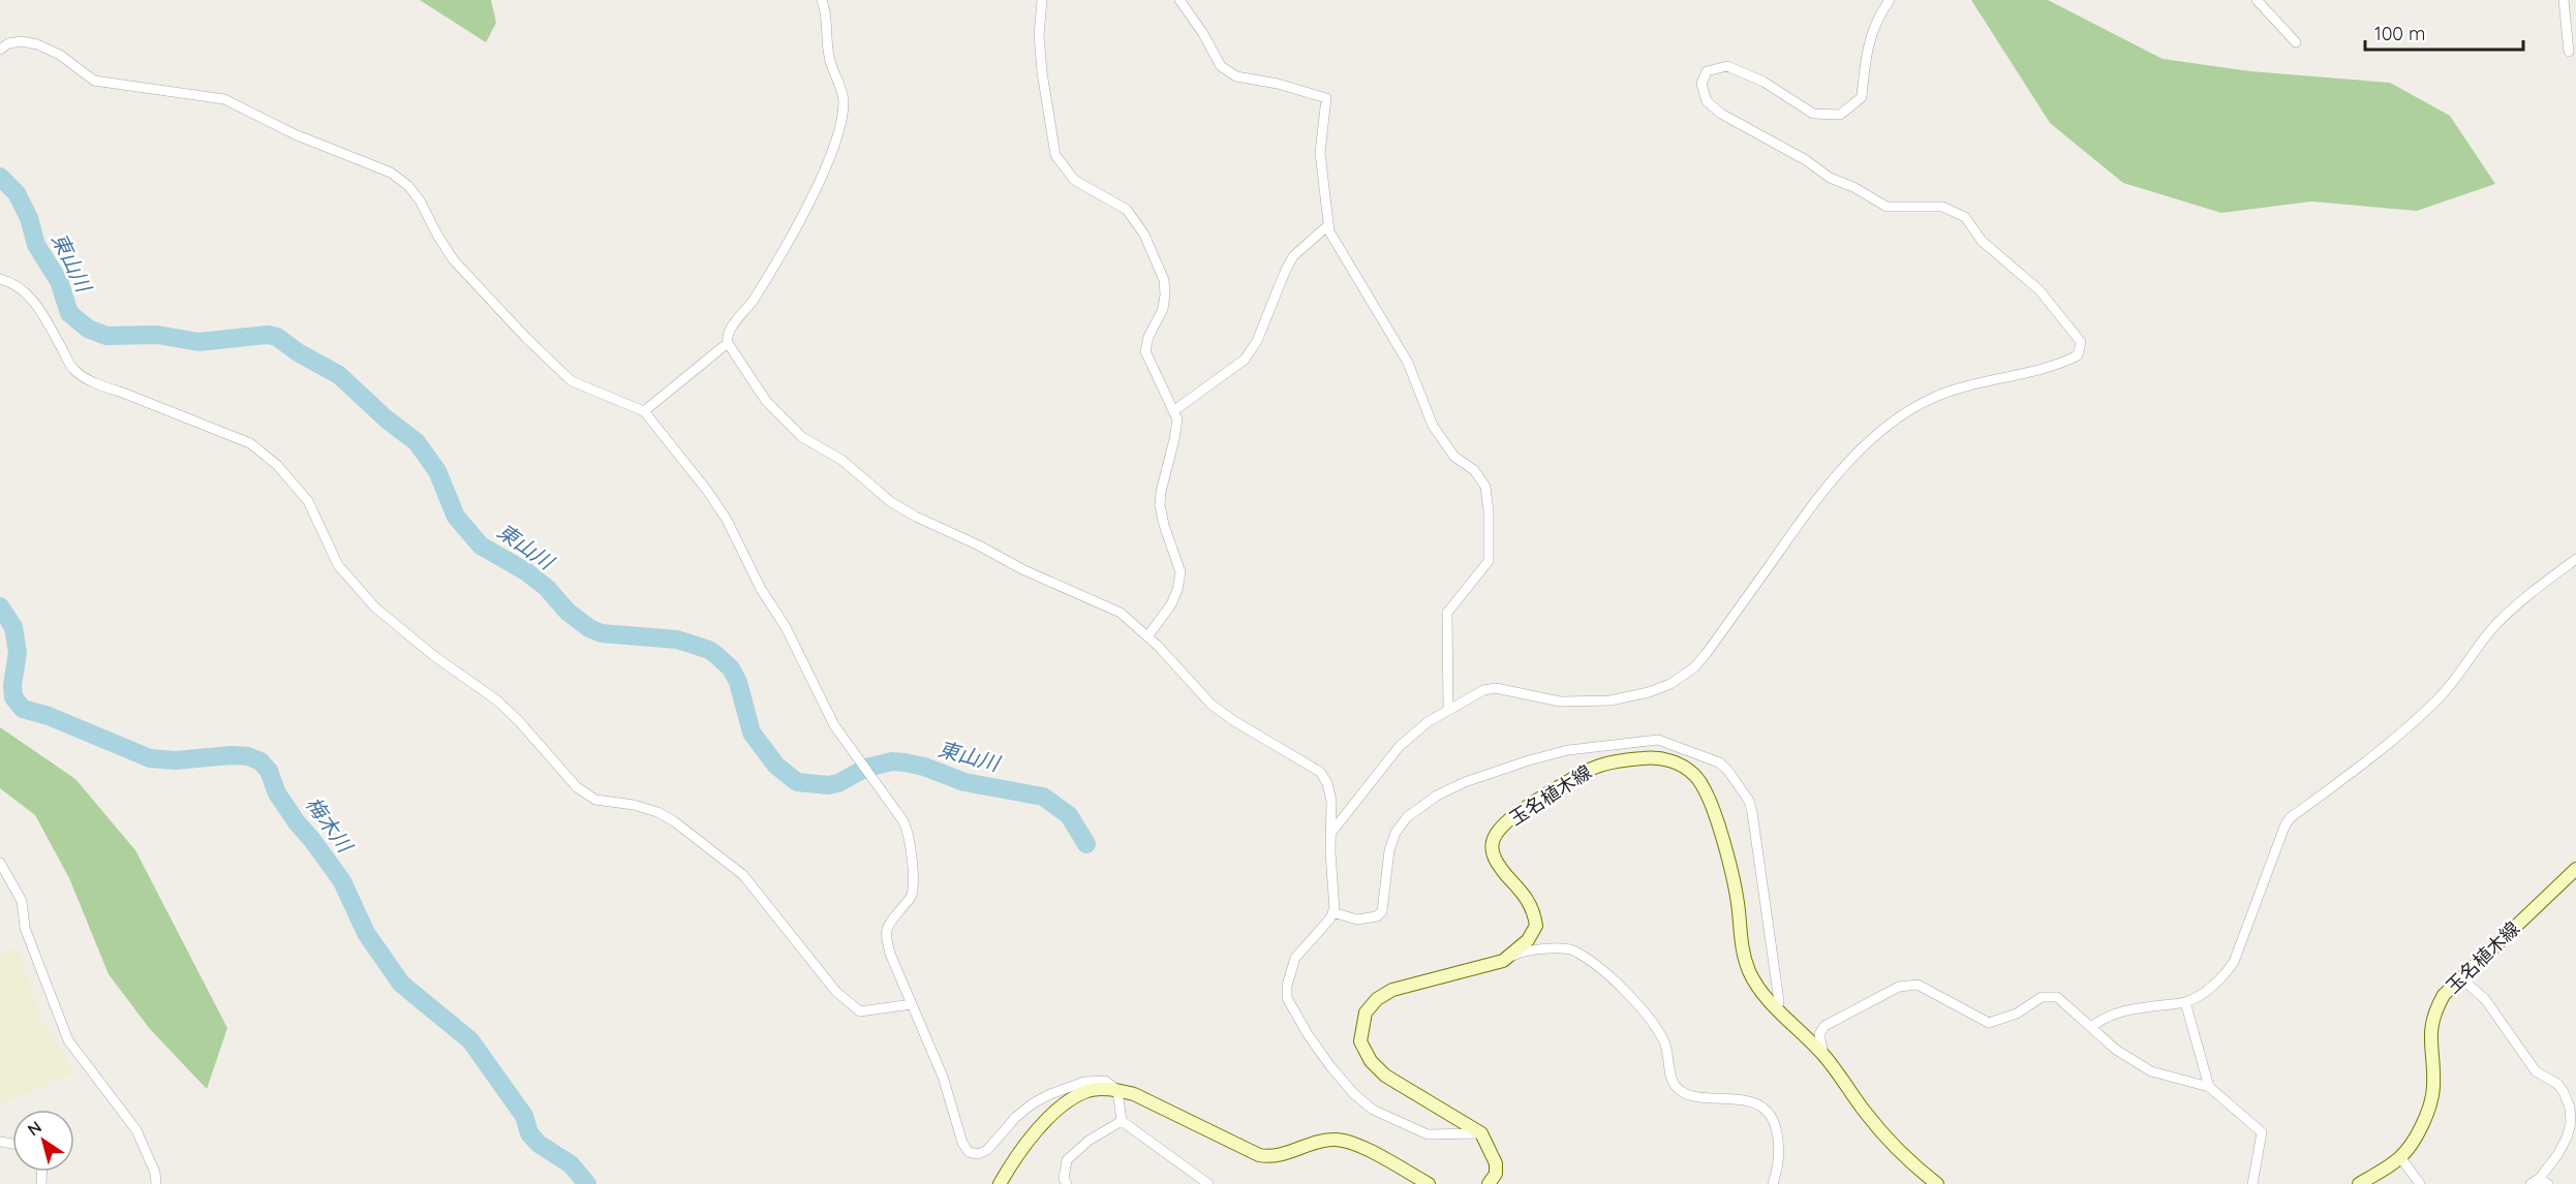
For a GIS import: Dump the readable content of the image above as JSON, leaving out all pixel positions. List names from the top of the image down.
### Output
{
  "streets": {
    "main road": ["玉名植木線"]
  },
  "water": ["東山川", "梅木川"],
  "scale_bar": "100 m",
  "north": "top left"
}
